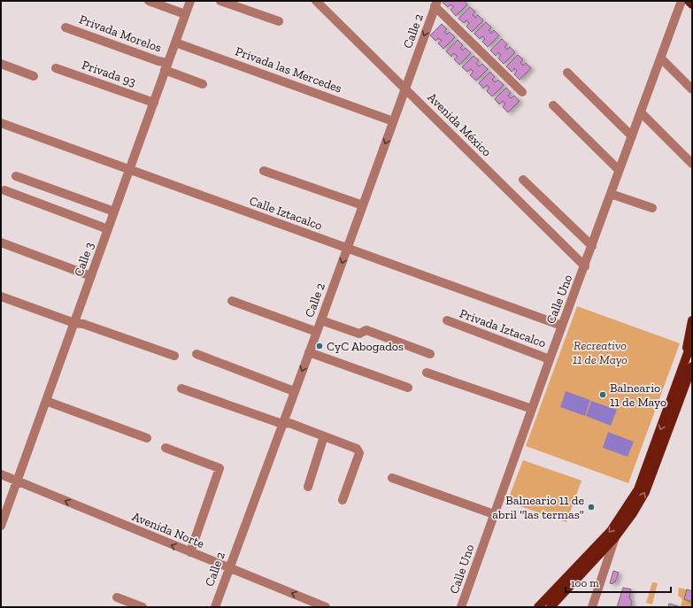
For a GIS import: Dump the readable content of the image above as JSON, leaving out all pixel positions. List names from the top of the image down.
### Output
{
  "streets": {
    "street": [
      "Calle 2",
      "Privada Morelos",
      "Privada las Mercedes",
      "Privada 93",
      "Avenida México",
      "Calle Iztacalco",
      "Calle 3",
      "Calle Uno",
      "Privada Iztacalco",
      "Avenida Norte"
    ]
  },
  "crossings": [
    ["Calle 2", "Privada las Mercedes"],
    ["Calle 2", "Avenida México"],
    ["Calle 2", "Calle Iztacalco"],
    ["Calle 2", "Avenida Norte"],
    ["Privada Morelos", "Calle 3"],
    ["Privada las Mercedes", "Calle 3"],
    ["Privada 93", "Calle 3"],
    ["Avenida México", "Calle Uno"],
    ["Calle Iztacalco", "Calle 3"],
    ["Calle Iztacalco", "Calle Uno"],
    ["Calle 3", "Avenida Norte"],
    ["Calle Uno", "Privada Iztacalco"]
  ],
  "one_way": ["Calle 2", "Avenida Norte"],
  "parks": ["Recreativo 11 de Mayo"],
  "places": ["CyC Abogados", "Balneario 11 de Mayo", "Balneario 11 de abril \"las termas\""],
  "scale_bar": "100 m"
}
